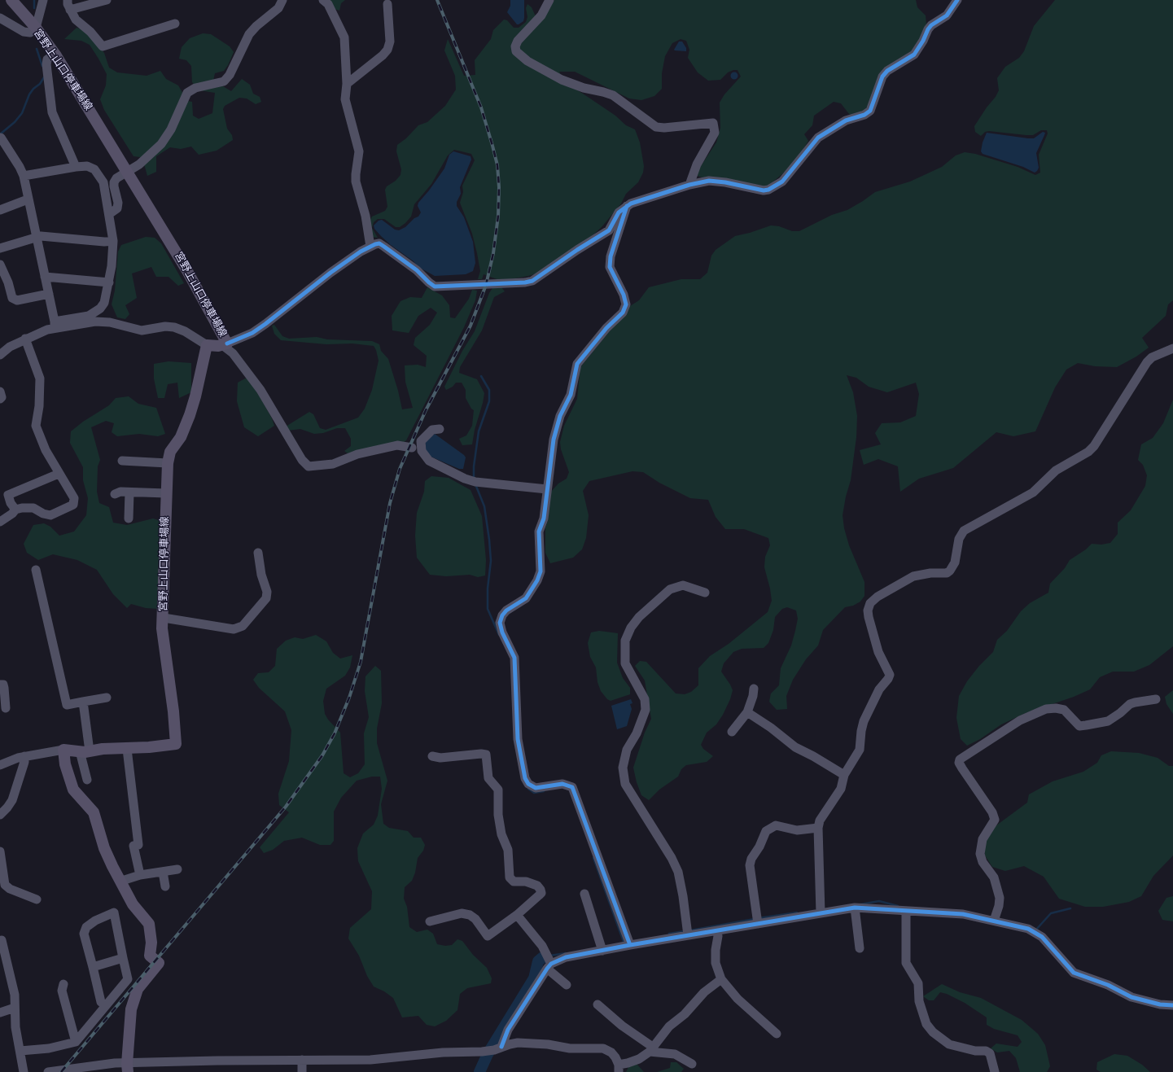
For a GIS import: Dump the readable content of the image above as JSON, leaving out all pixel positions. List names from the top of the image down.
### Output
{
  "streets": {
    "main road": ["宮野上山口停車場線"]
  }
}
